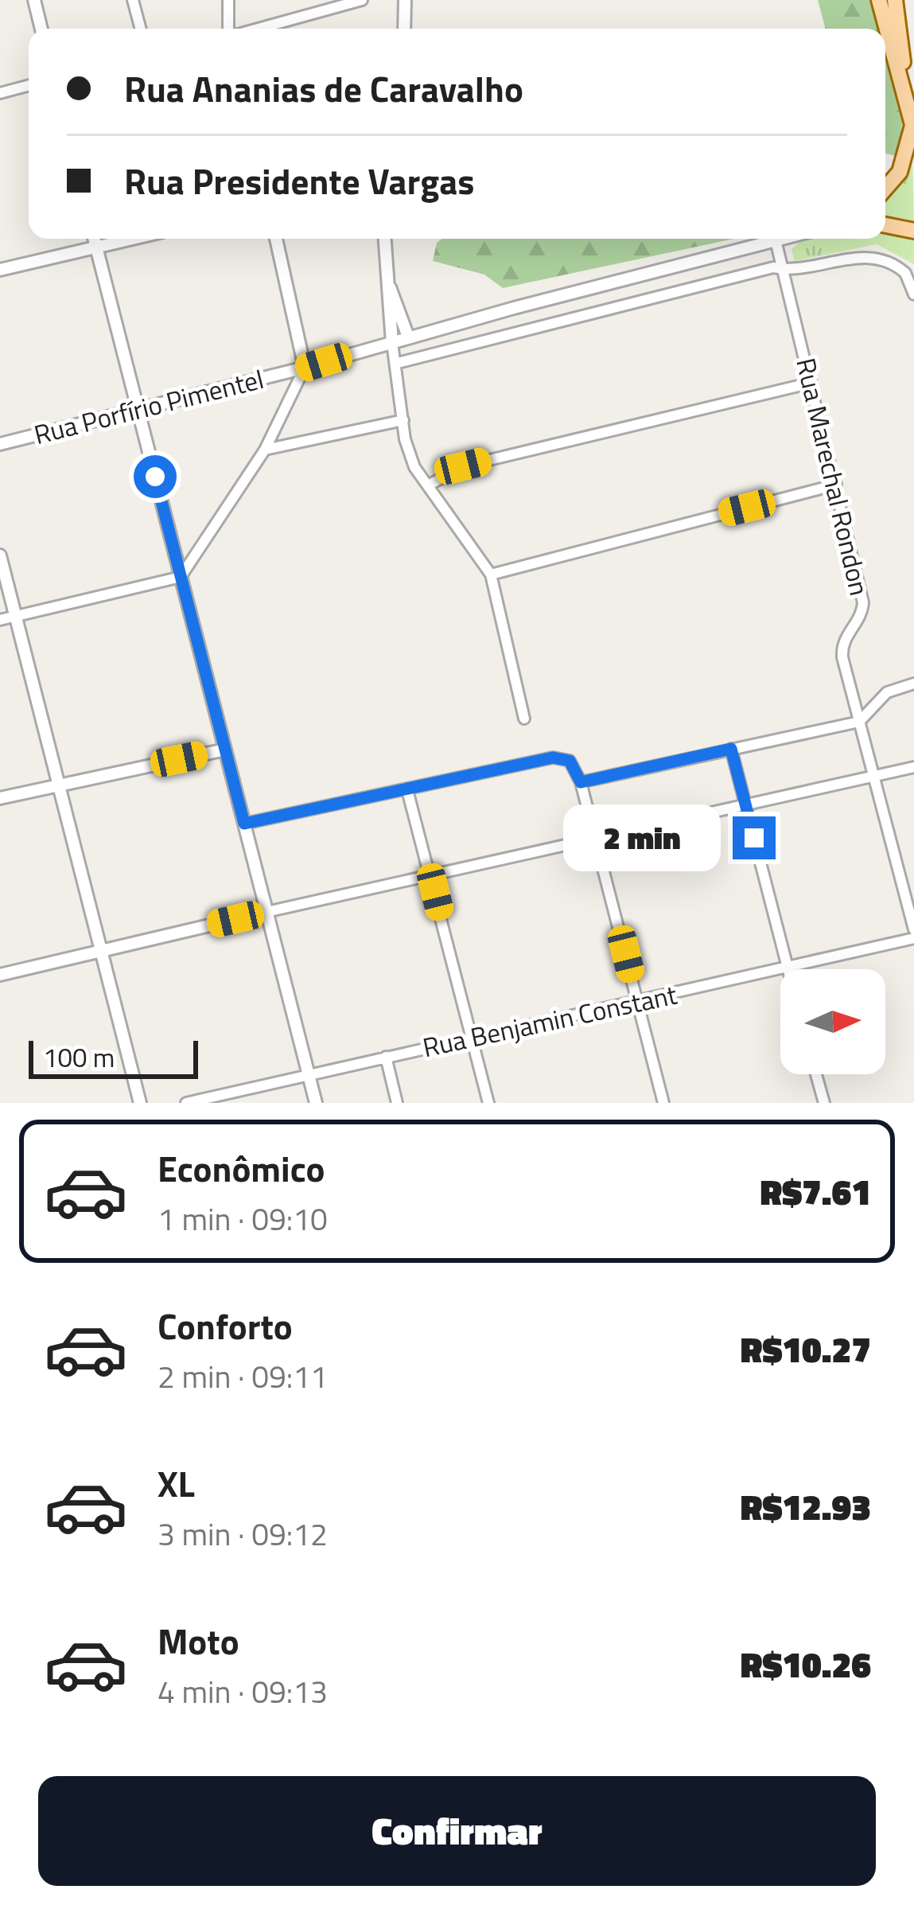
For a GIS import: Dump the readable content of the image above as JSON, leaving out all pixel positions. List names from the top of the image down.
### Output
{
  "streets": {
    "street": ["Rua Porfírio Pimentel", "Rua Marechal Rondon", "Rua Benjamin Constant"]
  },
  "crossings": [
    ["Rua Porfírio Pimentel", "Rua Marechal Rondon"]
  ],
  "scale_bar": "100 m",
  "north": "right",
  "page": {
    "banner": ["Rua Ananias de Caravalho", "Rua Presidente Vargas"],
    "bubble": "2 min",
    "scale": "100 m",
    "list": [
      {
        "name": "Econômico",
        "note": "1 min · 09:10",
        "value": "R$7.61"
      },
      {
        "name": "Conforto",
        "note": "2 min · 09:11",
        "value": "R$10.27"
      },
      {
        "name": "XL",
        "note": "3 min · 09:12",
        "value": "R$12.93"
      },
      {
        "name": "Moto",
        "note": "4 min · 09:13",
        "value": "R$10.26"
      }
    ],
    "buttons": "Confirmar"
  }
}
